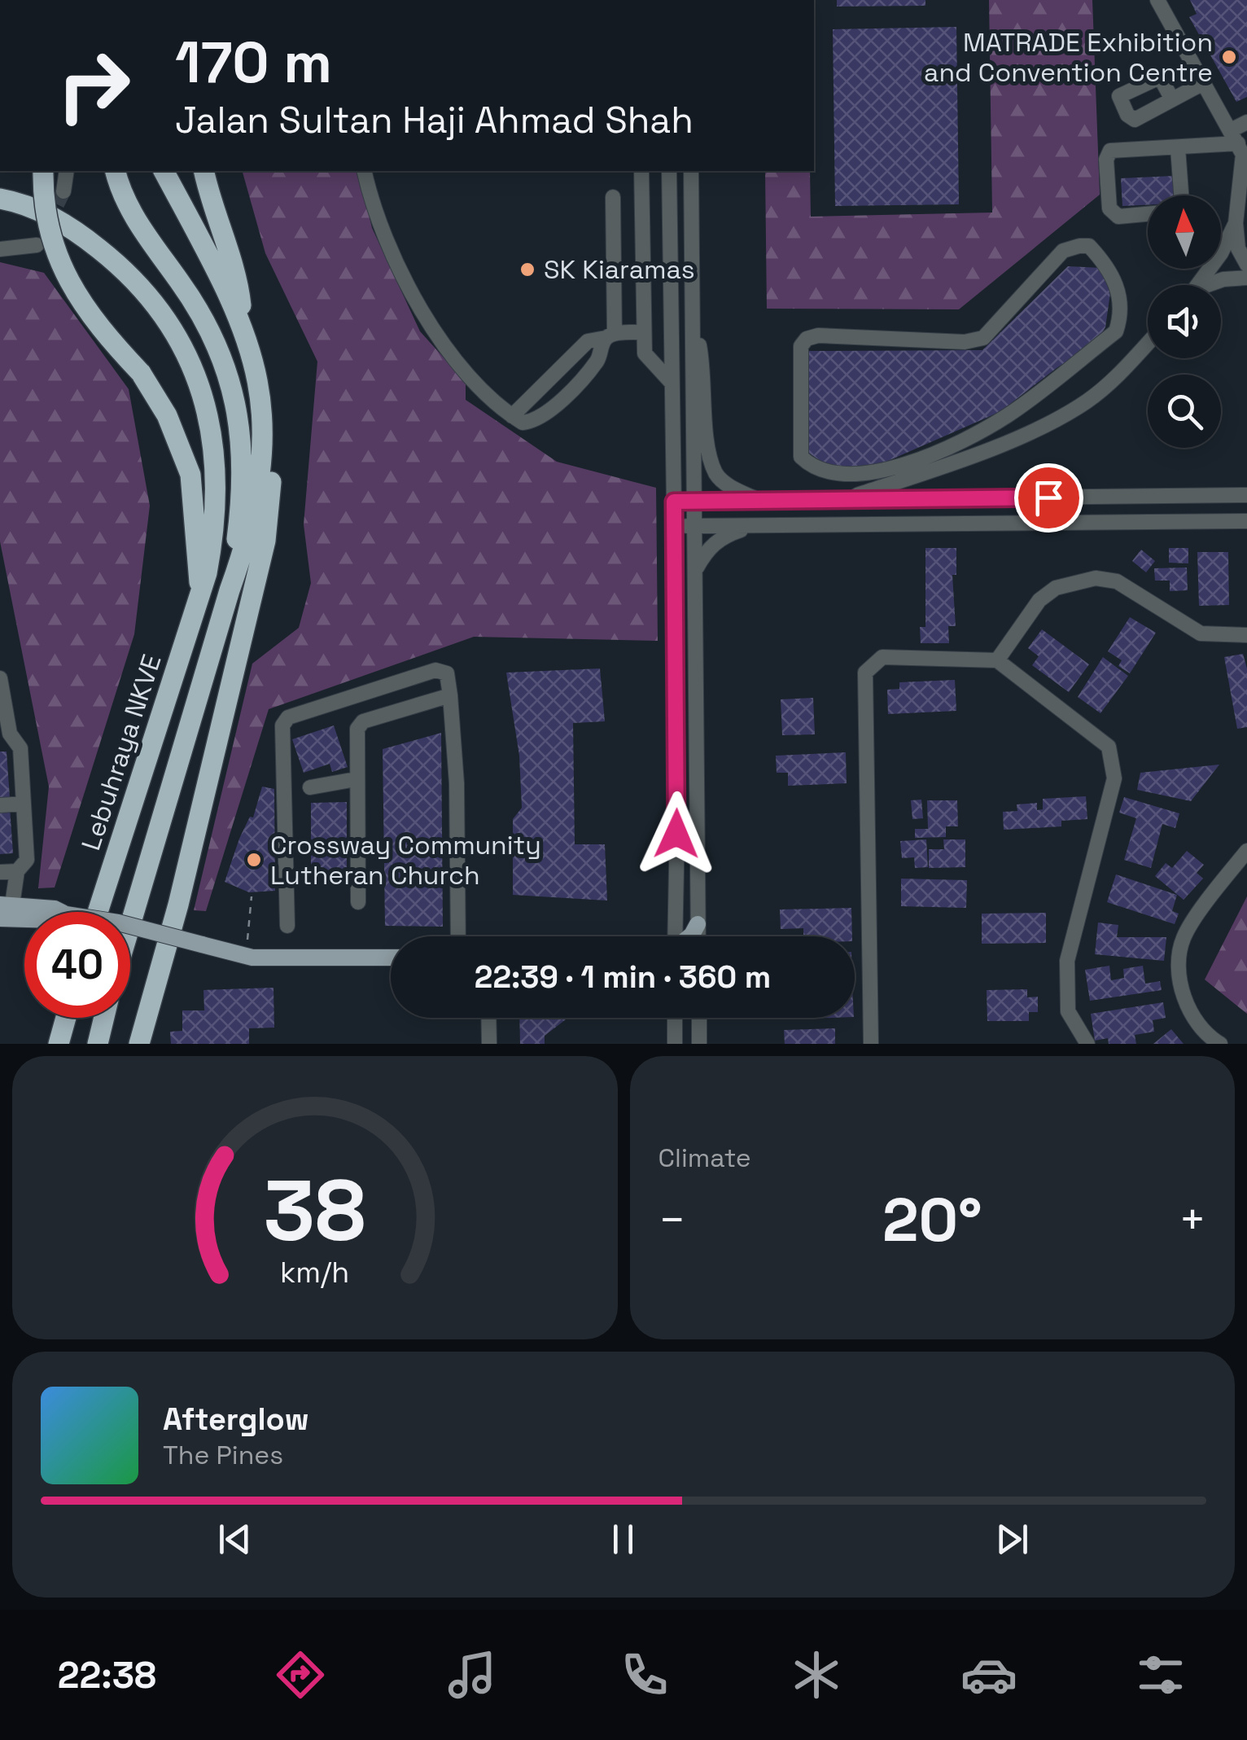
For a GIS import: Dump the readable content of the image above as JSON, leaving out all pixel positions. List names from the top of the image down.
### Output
{
  "streets": {
    "highway": ["Lebuhraya NKVE"]
  },
  "places": ["MATRADE Exhibition and Convention Centre", "SK Kiaramas", "Crossway Community Lutheran Church"],
  "north": "top",
  "page": {
    "turn": ["170 m", "Jalan Sultan Haji Ahmad Shah"],
    "limit": "40",
    "trip": "22:39 · 1 min · 360 m",
    "tile": "Climate",
    "heat": ["−", "20°", "+"],
    "song": ["Afterglow", "The Pines"],
    "tabs": "22:38",
    "gauge": ["38", "km/h"]
  }
}
